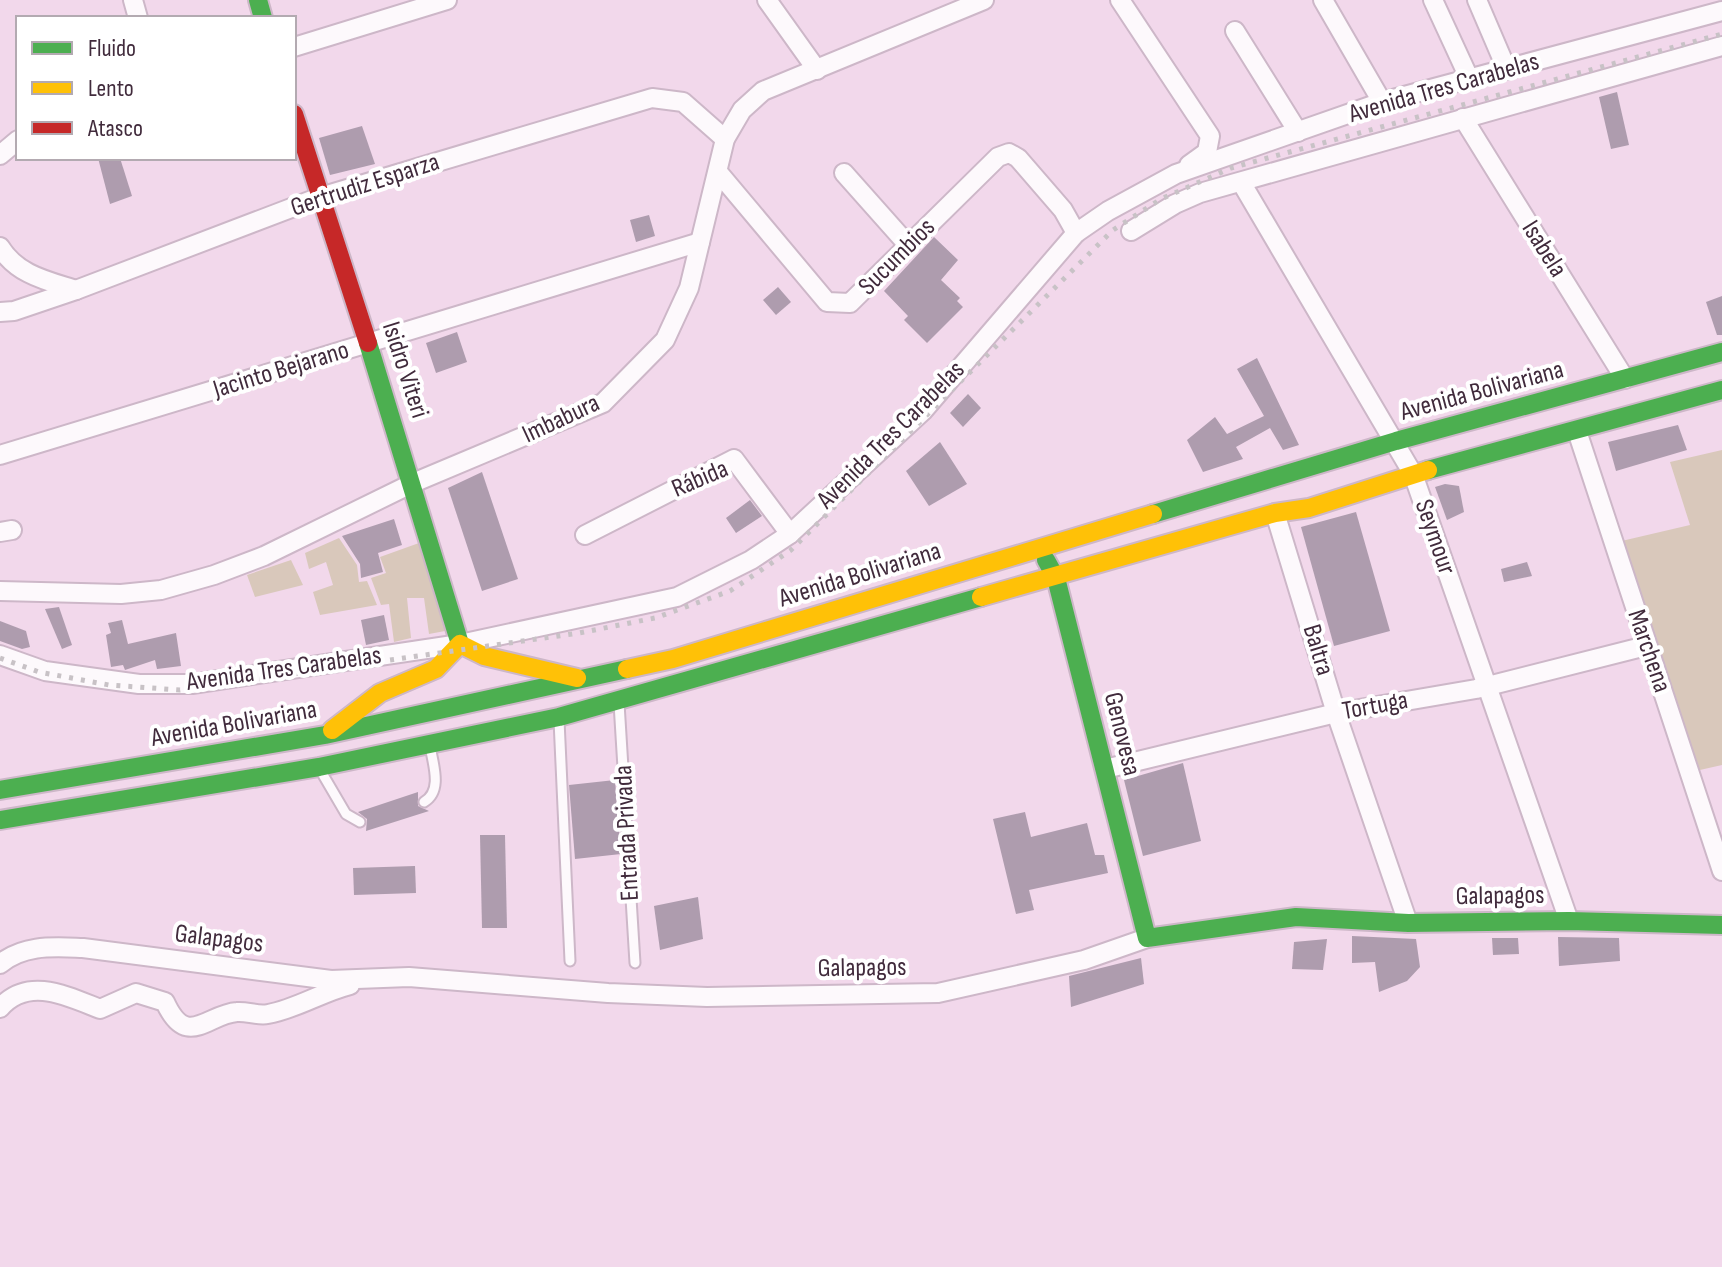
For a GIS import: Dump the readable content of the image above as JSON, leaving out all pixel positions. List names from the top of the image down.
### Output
{
  "streets": {
    "main road": [
      "Isidro Viteri",
      "Avenida Bolivariana",
      "Genovesa",
      "Galapagos"
    ],
    "street": [
      "Avenida Tres Carabelas",
      "Gertrudiz Esparza",
      "Isabela",
      "Sucumbios",
      "Jacinto Bejarano",
      "Imbabura",
      "Rábida",
      "Seymour",
      "Baltra",
      "Marchena",
      "Tortuga"
    ],
    "lane": ["Entrada Privada"]
  },
  "crossings": [
    ["Avenida Tres Carabelas", "Sucumbios"],
    ["Avenida Tres Carabelas", "Isidro Viteri"],
    ["Avenida Tres Carabelas", "Rábida"],
    ["Gertrudiz Esparza", "Isidro Viteri"],
    ["Gertrudiz Esparza", "Imbabura"],
    ["Isabela", "Avenida Bolivariana"],
    ["Sucumbios", "Imbabura"],
    ["Jacinto Bejarano", "Isidro Viteri"],
    ["Jacinto Bejarano", "Imbabura"],
    ["Isidro Viteri", "Imbabura"],
    ["Avenida Bolivariana", "Seymour"],
    ["Avenida Bolivariana", "Genovesa"],
    ["Seymour", "Tortuga"],
    ["Seymour", "Galapagos"],
    ["Baltra", "Tortuga"],
    ["Baltra", "Galapagos"],
    ["Marchena", "Tortuga"],
    ["Tortuga", "Genovesa"],
    ["Genovesa", "Galapagos"]
  ],
  "legend": ["Fluido", "Lento", "Atasco"]
}
